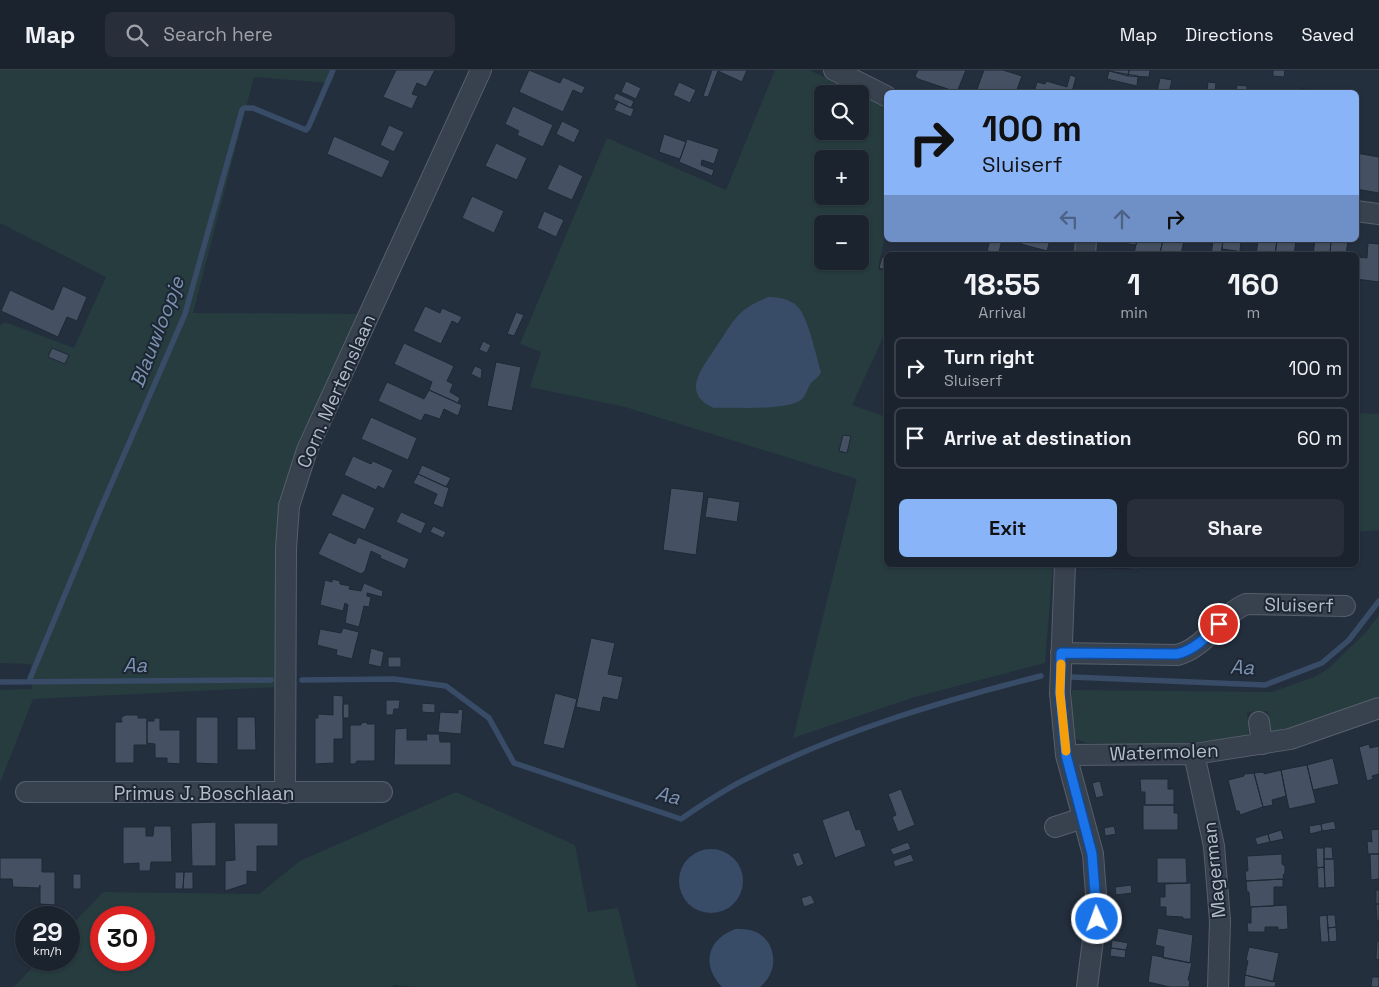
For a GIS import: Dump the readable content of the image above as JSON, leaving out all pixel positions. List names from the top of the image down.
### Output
{
  "streets": {
    "street": [
      "Corn. Mertenslaan",
      "Sluiserf",
      "Watermolen",
      "Primus J. Boschlaan",
      "Magerman"
    ]
  },
  "crossings": [
    ["Corn. Mertenslaan", "Primus J. Boschlaan"],
    ["Watermolen", "Magerman"]
  ],
  "water": ["Blauwloopje", "Aa"],
  "page": {
    "header": "Map",
    "search": "Search here",
    "nav": ["Map", "Directions", "Saved"],
    "map_buttons": ["+", "−"],
    "turn": ["100 m", "Sluiserf"],
    "eta": [
      "18:55",
      "Arrival",
      "1",
      "min",
      "160",
      "m"
    ],
    "list": [
      {
        "name": "Turn right",
        "note": "Sluiserf",
        "value": "100 m"
      },
      {
        "name": "Arrive at destination",
        "value": "60 m"
      }
    ],
    "buttons": ["Exit", "Share"],
    "speed": "29 km/h",
    "limit": "30"
  }
}
